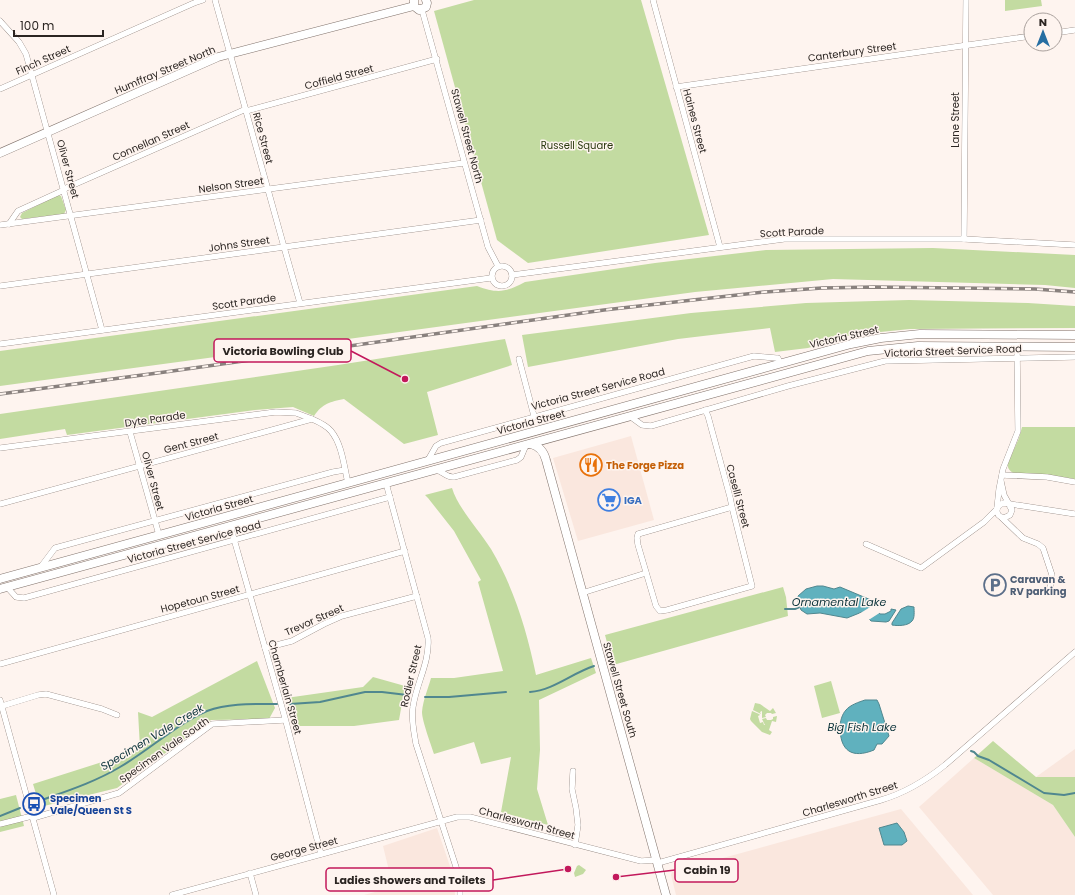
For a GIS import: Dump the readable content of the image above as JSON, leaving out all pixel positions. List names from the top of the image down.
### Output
{
  "streets": {
    "main road": ["Humffray Street North", "Victoria Street", "Stawell Street South"],
    "street": [
      "Canterbury Street",
      "Finch Street",
      "Coffield Street",
      "Lane Street",
      "Haines Street",
      "Stawell Street North",
      "Rice Street",
      "Connellan Street",
      "Oliver Street",
      "Nelson Street",
      "Scott Parade",
      "Johns Street",
      "Victoria Street Service Road",
      "Dyte Parade",
      "Gent Street",
      "Caselli Street",
      "Hopetoun Street",
      "Trevor Street",
      "Rodier Street",
      "Chamberlain Street",
      "Specimen Vale South",
      "Charlesworth Street",
      "George Street"
    ]
  },
  "crossings": [
    ["Canterbury Street", "Lane Street"],
    ["Canterbury Street", "Haines Street"],
    ["Finch Street", "Oliver Street"],
    ["Humffray Street North", "Rice Street"],
    ["Humffray Street North", "Oliver Street"],
    ["Coffield Street", "Stawell Street North"],
    ["Coffield Street", "Rice Street"],
    ["Coffield Street", "Connellan Street"],
    ["Lane Street", "Scott Parade"],
    ["Haines Street", "Scott Parade"],
    ["Stawell Street North", "Nelson Street"],
    ["Stawell Street North", "Scott Parade"],
    ["Stawell Street North", "Johns Street"],
    ["Rice Street", "Connellan Street"],
    ["Rice Street", "Nelson Street"],
    ["Rice Street", "Scott Parade"],
    ["Rice Street", "Johns Street"],
    ["Connellan Street", "Oliver Street"],
    ["Connellan Street", "Nelson Street"],
    ["Oliver Street", "Nelson Street"],
    ["Oliver Street", "Scott Parade"],
    ["Oliver Street", "Johns Street"],
    ["Oliver Street", "Victoria Street"],
    ["Oliver Street", "Dyte Parade"],
    ["Oliver Street", "Gent Street"],
    ["Victoria Street", "Victoria Street Service Road"],
    ["Victoria Street", "Rodier Street"],
    ["Victoria Street", "Chamberlain Street"],
    ["Victoria Street", "Stawell Street South"],
    ["Victoria Street Service Road", "Caselli Street"],
    ["Victoria Street Service Road", "Rodier Street"],
    ["Victoria Street Service Road", "Chamberlain Street"],
    ["Dyte Parade", "Gent Street"],
    ["Hopetoun Street", "Rodier Street"],
    ["Hopetoun Street", "Chamberlain Street"],
    ["Trevor Street", "Rodier Street"],
    ["Trevor Street", "Chamberlain Street"],
    ["Rodier Street", "Charlesworth Street"],
    ["Rodier Street", "George Street"],
    ["Chamberlain Street", "Specimen Vale South"],
    ["Chamberlain Street", "George Street"],
    ["Stawell Street South", "Charlesworth Street"],
    ["Charlesworth Street", "George Street"]
  ],
  "water": ["Ornamental Lake", "Big Fish Lake", "Specimen Vale Creek"],
  "parks": ["Russell Square"],
  "places": {
    "other": ["Victoria Bowling Club", "Ladies Showers and Toilets", "Cabin 19"],
    "restaurant": ["The Forge Pizza"],
    "supermarket": ["IGA"],
    "parking": ["Caravan & RV parking"],
    "bus stop": ["Specimen Vale/Queen St S"]
  },
  "scale_bar": "100 m",
  "north": "top"
}
